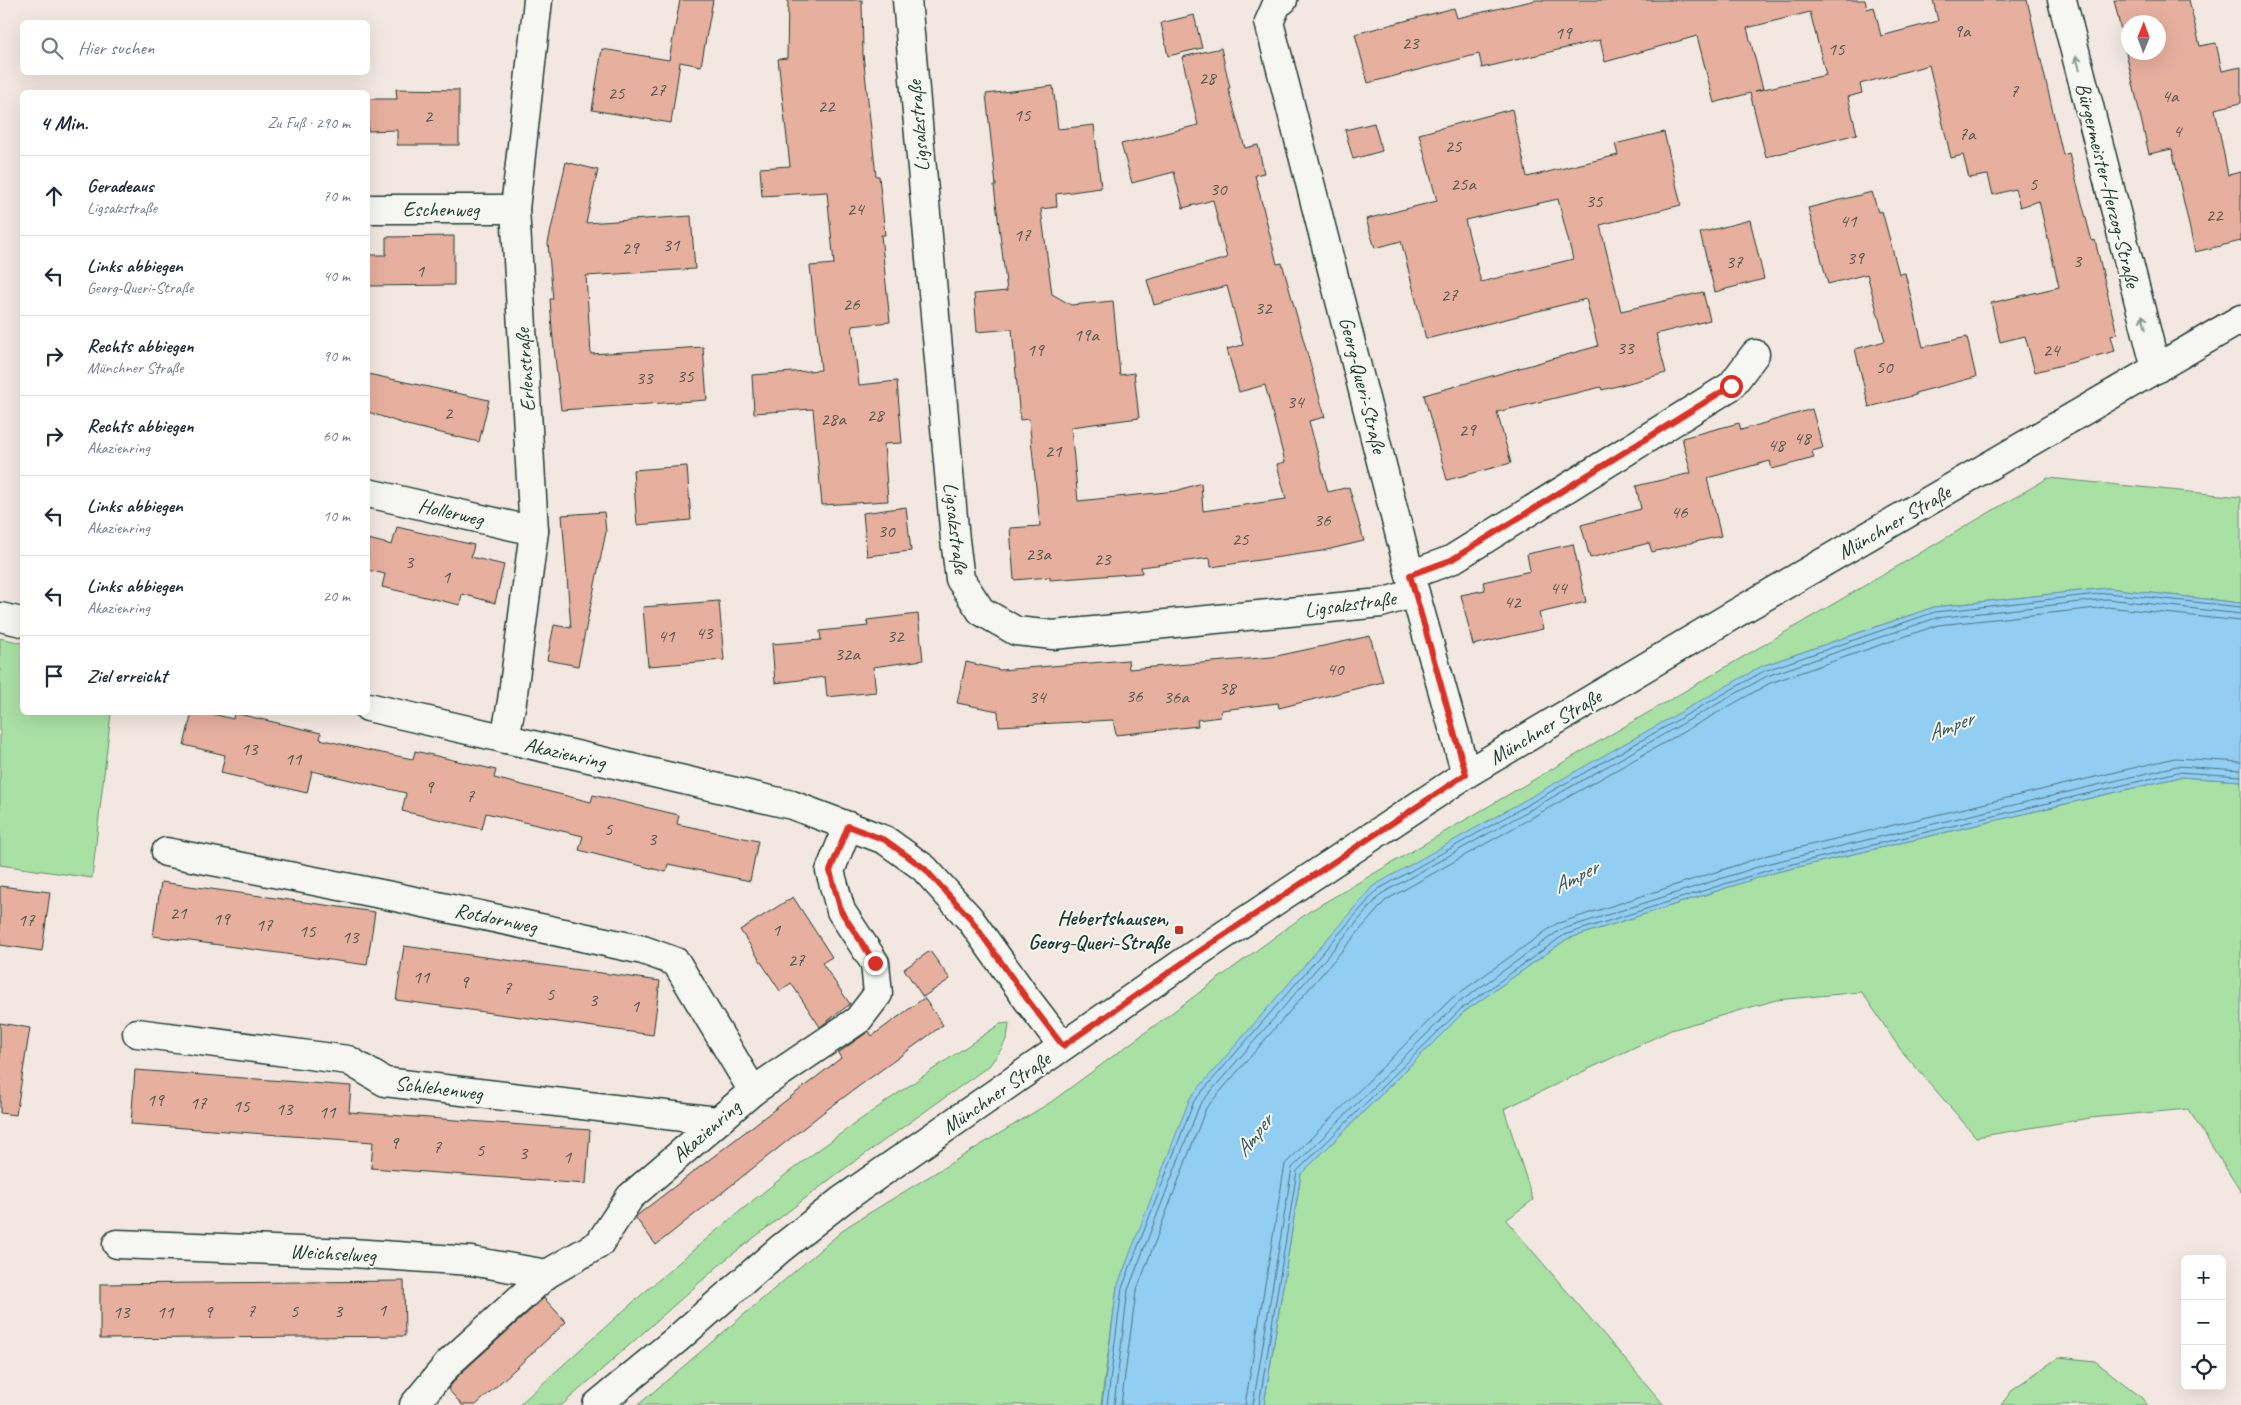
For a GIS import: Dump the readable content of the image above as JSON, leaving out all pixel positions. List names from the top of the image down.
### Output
{
  "streets": {
    "street": [
      "Ligsalzstraße",
      "Bürgermeister-Herzog-Straße",
      "Eschenweg",
      "Erlenstraße",
      "Georg-Queri-Straße",
      "Hollerweg",
      "Münchner Straße",
      "Akazienring",
      "Rotdornweg",
      "Schlehenweg",
      "Weichselweg"
    ]
  },
  "crossings": [
    ["Ligsalzstraße", "Georg-Queri-Straße"],
    ["Bürgermeister-Herzog-Straße", "Münchner Straße"],
    ["Eschenweg", "Erlenstraße"],
    ["Erlenstraße", "Hollerweg"],
    ["Erlenstraße", "Akazienring"],
    ["Georg-Queri-Straße", "Münchner Straße"],
    ["Münchner Straße", "Akazienring"],
    ["Akazienring", "Rotdornweg"],
    ["Akazienring", "Schlehenweg"],
    ["Akazienring", "Weichselweg"]
  ],
  "one_way": ["Bürgermeister-Herzog-Straße"],
  "water": ["Amper"],
  "places": {
    "transit": ["Hebertshausen, Georg-Queri-Straße"]
  },
  "house_numbers": [
    "9a",
    "19",
    "23",
    "15",
    "28",
    "27",
    "7",
    "25",
    "4a",
    "22",
    "15",
    "2",
    "4",
    "7a",
    "25",
    "25a",
    "5",
    "30",
    "35",
    "24",
    "22",
    "41",
    "17",
    "31",
    "29",
    "39",
    "3",
    "37",
    "1",
    "27",
    "26",
    "32",
    "19a",
    "33",
    "19",
    "24",
    "50",
    "35",
    "33",
    "34",
    "2",
    "28",
    "28a",
    "29",
    "48",
    "48",
    "21",
    "46",
    "36",
    "30",
    "25",
    "23a",
    "23",
    "3",
    "1",
    "44",
    "42",
    "43",
    "41",
    "32",
    "32a",
    "40",
    "38",
    "36",
    "34",
    "36a",
    "13",
    "11",
    "9",
    "7",
    "5",
    "3",
    "21",
    "19",
    "17",
    "17",
    "1",
    "15",
    "13",
    "27",
    "11",
    "9",
    "7",
    "5",
    "3",
    "1",
    "19",
    "17",
    "15",
    "13",
    "11",
    "9",
    "7",
    "5",
    "3",
    "1",
    "1",
    "7",
    "5",
    "3",
    "13",
    "11",
    "9"
  ],
  "north": "top",
  "page": {
    "search": "Hier suchen",
    "heading": ["4 Min.", "Zu Fuß · 290 m"],
    "list": [
      ["Geradeaus", "Ligsalzstraße", "70 m"],
      ["Links abbiegen", "Georg-Queri-Straße", "40 m"],
      ["Rechts abbiegen", "Münchner Straße", "90 m"],
      ["Rechts abbiegen", "Akazienring", "60 m"],
      ["Links abbiegen", "Akazienring", "10 m"],
      ["Links abbiegen", "Akazienring", "20 m"],
      "Ziel erreicht"
    ],
    "map_buttons": ["+", "−"]
  }
}
